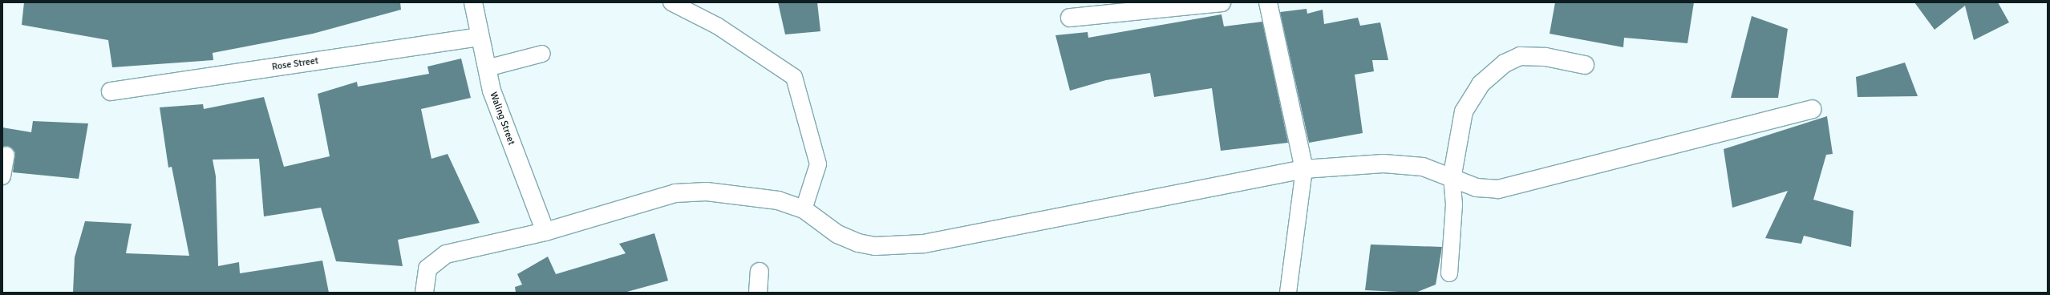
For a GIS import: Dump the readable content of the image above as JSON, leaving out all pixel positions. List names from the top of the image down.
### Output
{
  "streets": {
    "street": ["Rose Street", "Waling Street"]
  },
  "crossings": [
    ["Rose Street", "Waling Street"]
  ]
}
